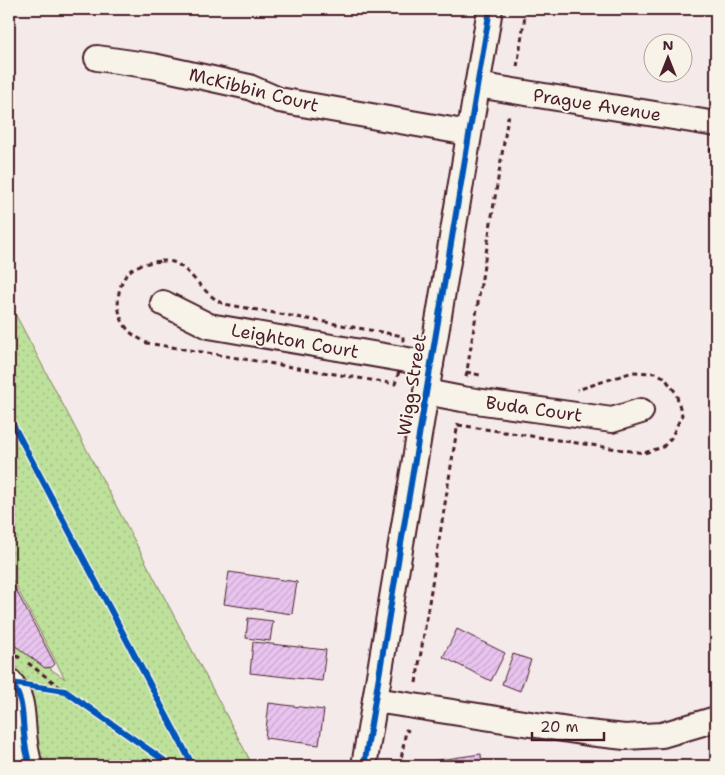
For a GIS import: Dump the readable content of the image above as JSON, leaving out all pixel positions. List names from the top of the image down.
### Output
{
  "streets": {
    "street": [
      "McKibbin Court",
      "Prague Avenue",
      "Leighton Court",
      "Wigg Street",
      "Buda Court"
    ]
  },
  "crossings": [
    ["McKibbin Court", "Wigg Street"],
    ["Prague Avenue", "Wigg Street"],
    ["Leighton Court", "Wigg Street"],
    ["Wigg Street", "Buda Court"]
  ],
  "scale_bar": "20 m",
  "north": "top"
}
